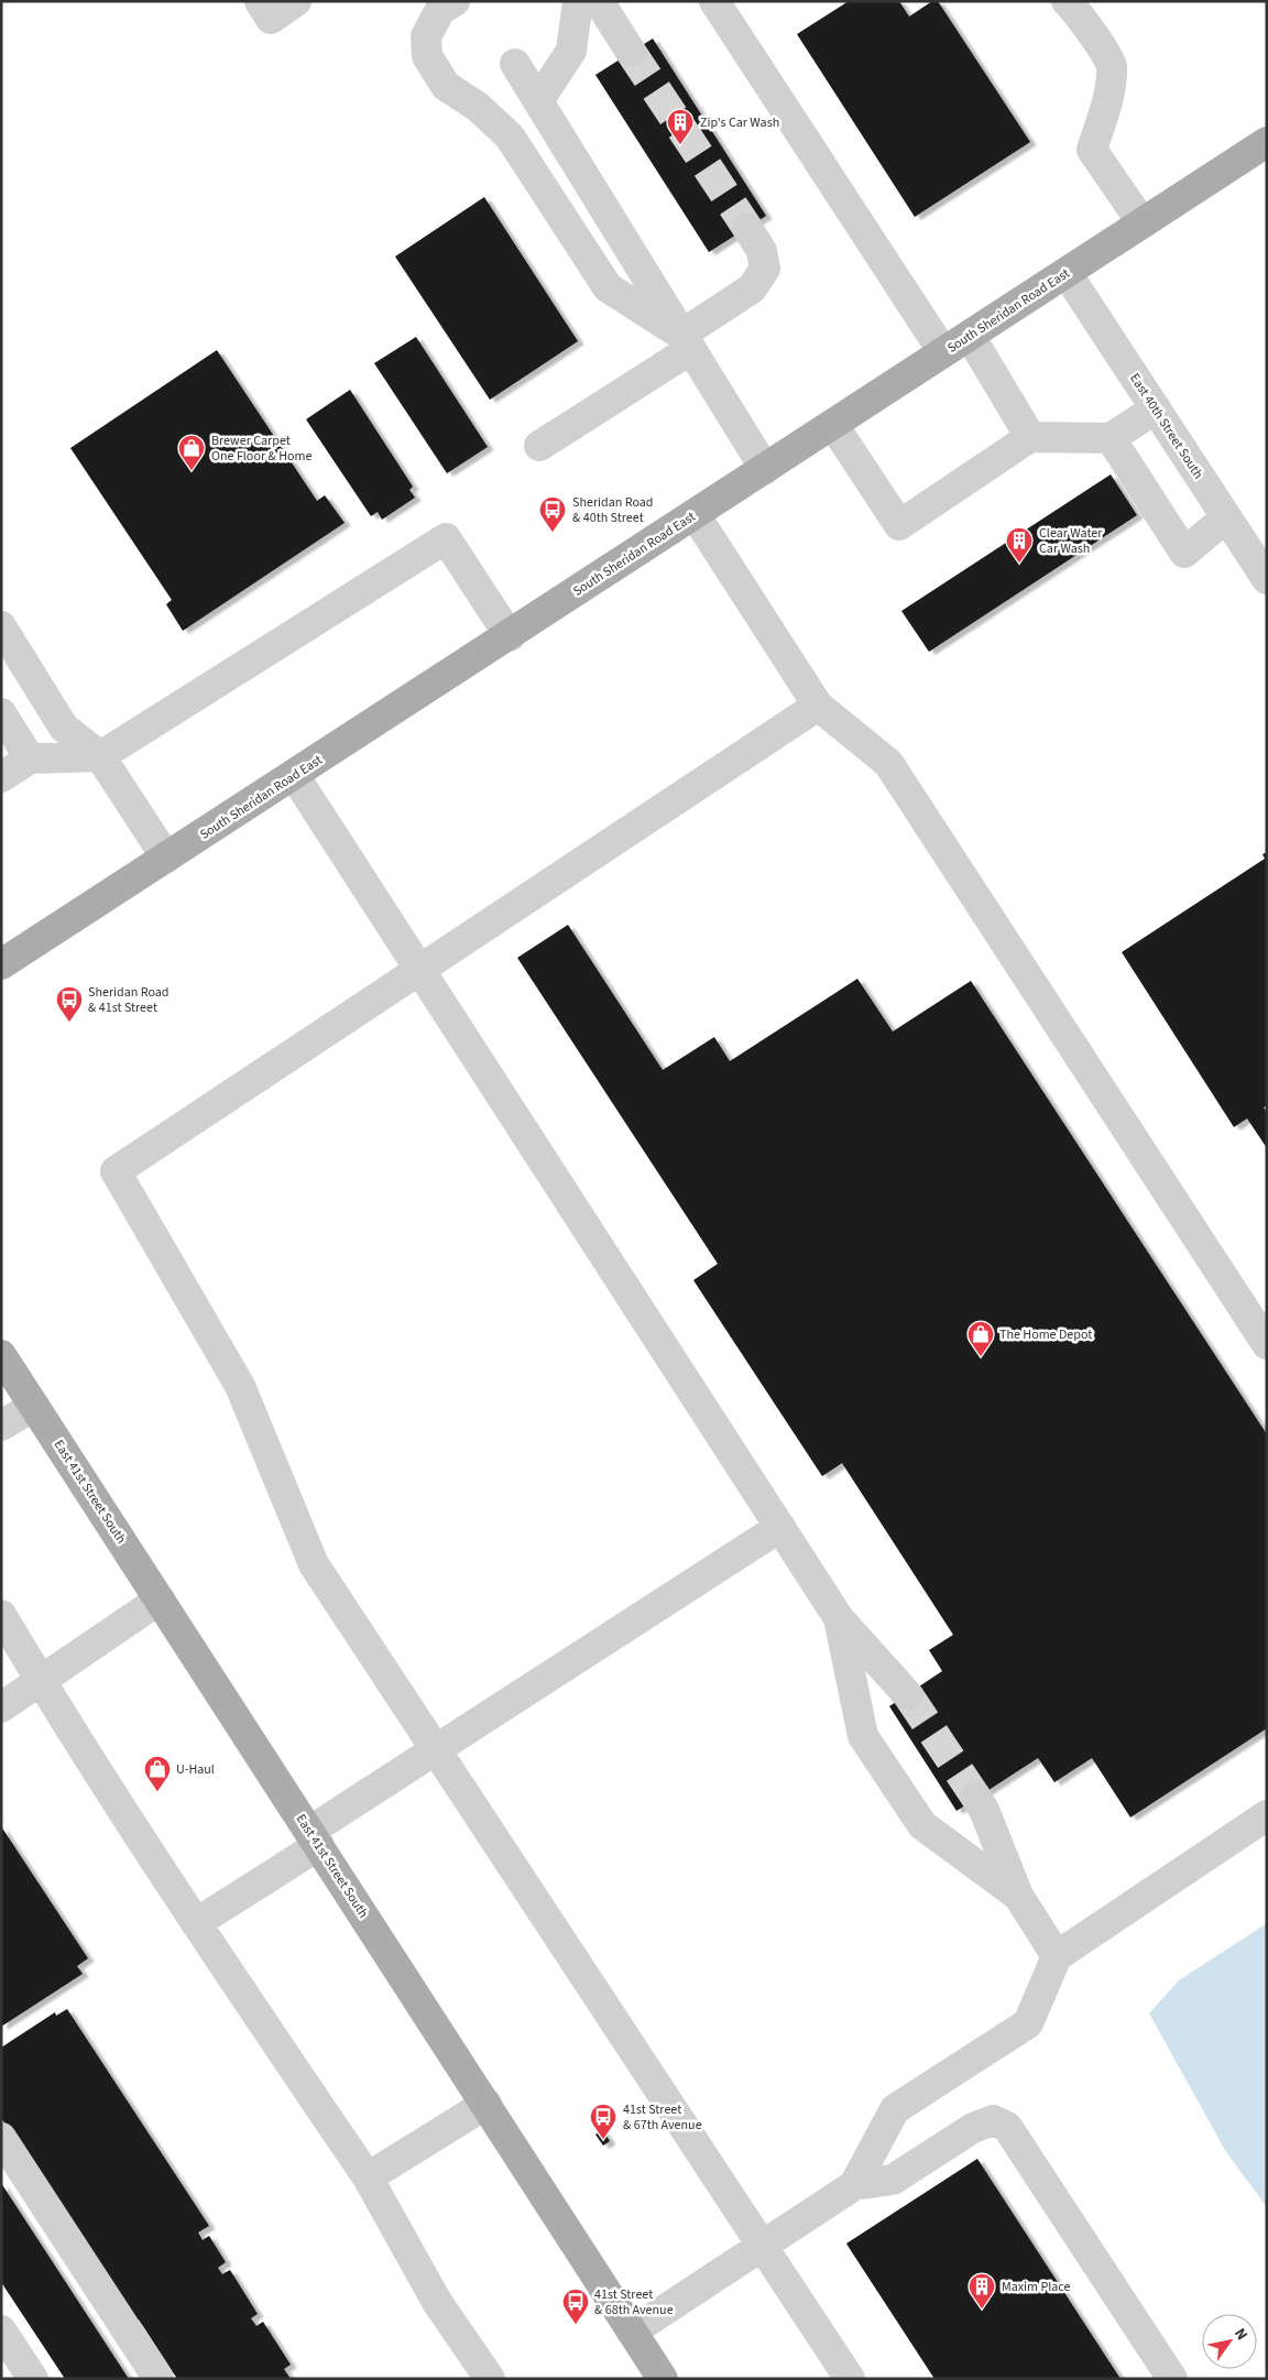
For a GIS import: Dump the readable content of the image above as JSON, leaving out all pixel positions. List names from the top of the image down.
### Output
{
  "streets": {
    "main road": ["South Sheridan Road East", "East 41st Street South"],
    "street": ["East 40th Street South"]
  },
  "crossings": [
    ["South Sheridan Road East", "East 40th Street South"]
  ],
  "places": {
    "building": ["Zip's Car Wash", "Clear Water Car Wash", "Maxim Place"],
    "shop": ["Brewer Carpet One Floor & Home", "The Home Depot", "U-Haul"],
    "bus stop": [
      "Sheridan Road & 40th Street",
      "Sheridan Road & 41st Street",
      "41st Street & 67th Avenue",
      "41st Street & 68th Avenue"
    ]
  },
  "north": "top right"
}
